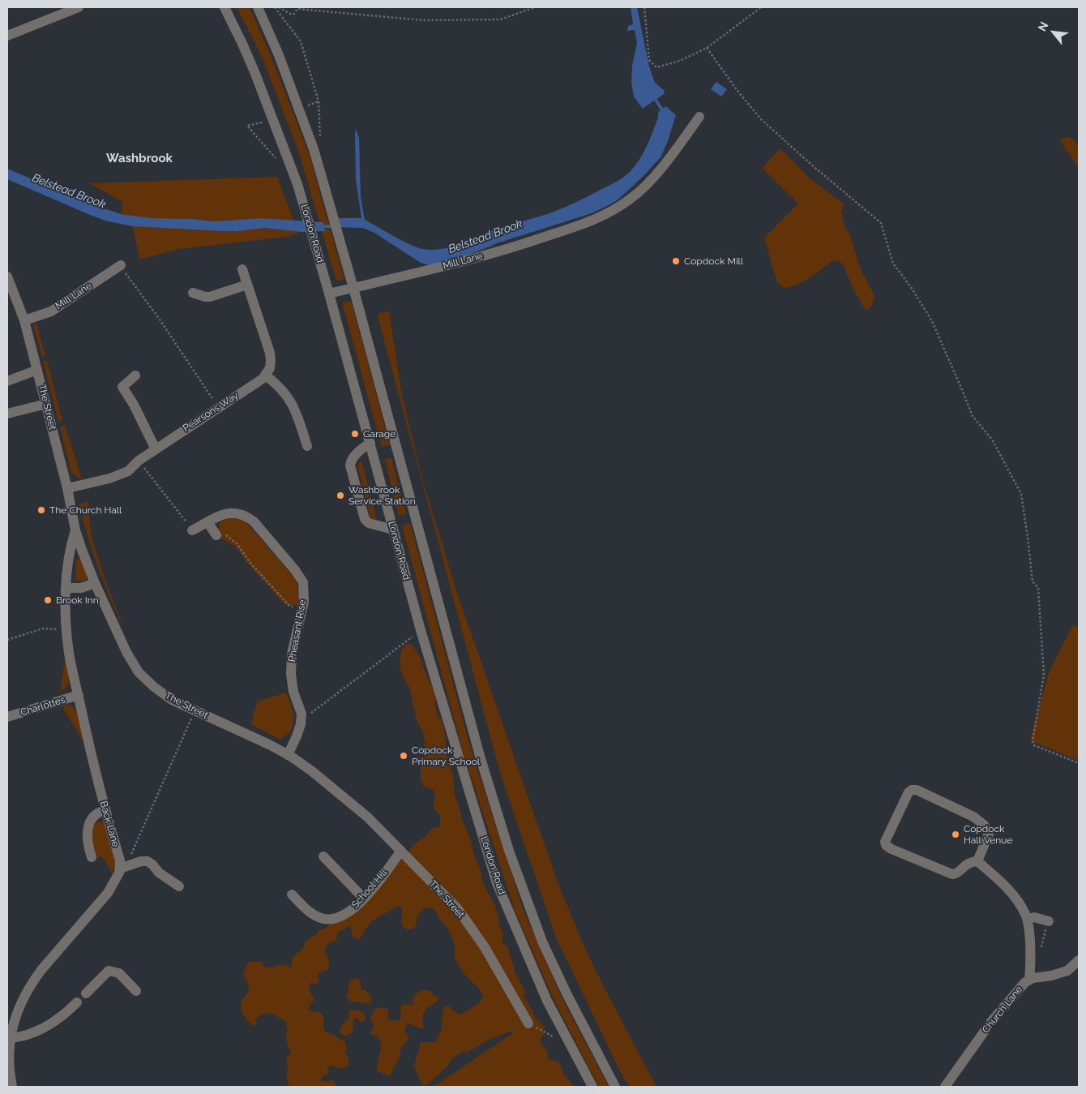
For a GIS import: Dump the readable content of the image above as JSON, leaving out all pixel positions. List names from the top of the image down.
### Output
{
  "streets": {
    "street": [
      "London Road",
      "Mill Lane",
      "The Street",
      "Pearsons Way",
      "Pheasant Rise",
      "Charlottes",
      "Back Lane",
      "School Hill",
      "Church Lane"
    ]
  },
  "crossings": [
    ["London Road", "Mill Lane"],
    ["Mill Lane", "The Street"],
    ["The Street", "Pearsons Way"],
    ["The Street", "Back Lane"],
    ["The Street", "School Hill"],
    ["Charlottes", "Back Lane"]
  ],
  "districts": ["Washbrook"],
  "water": ["Belstead Brook"],
  "places": [
    "Copdock Mill",
    "Garage",
    "Washbrook Service Station",
    "The Church Hall",
    "Brook Inn",
    "Copdock Primary School",
    "Copdock Hall Venue"
  ],
  "north": "top left"
}
